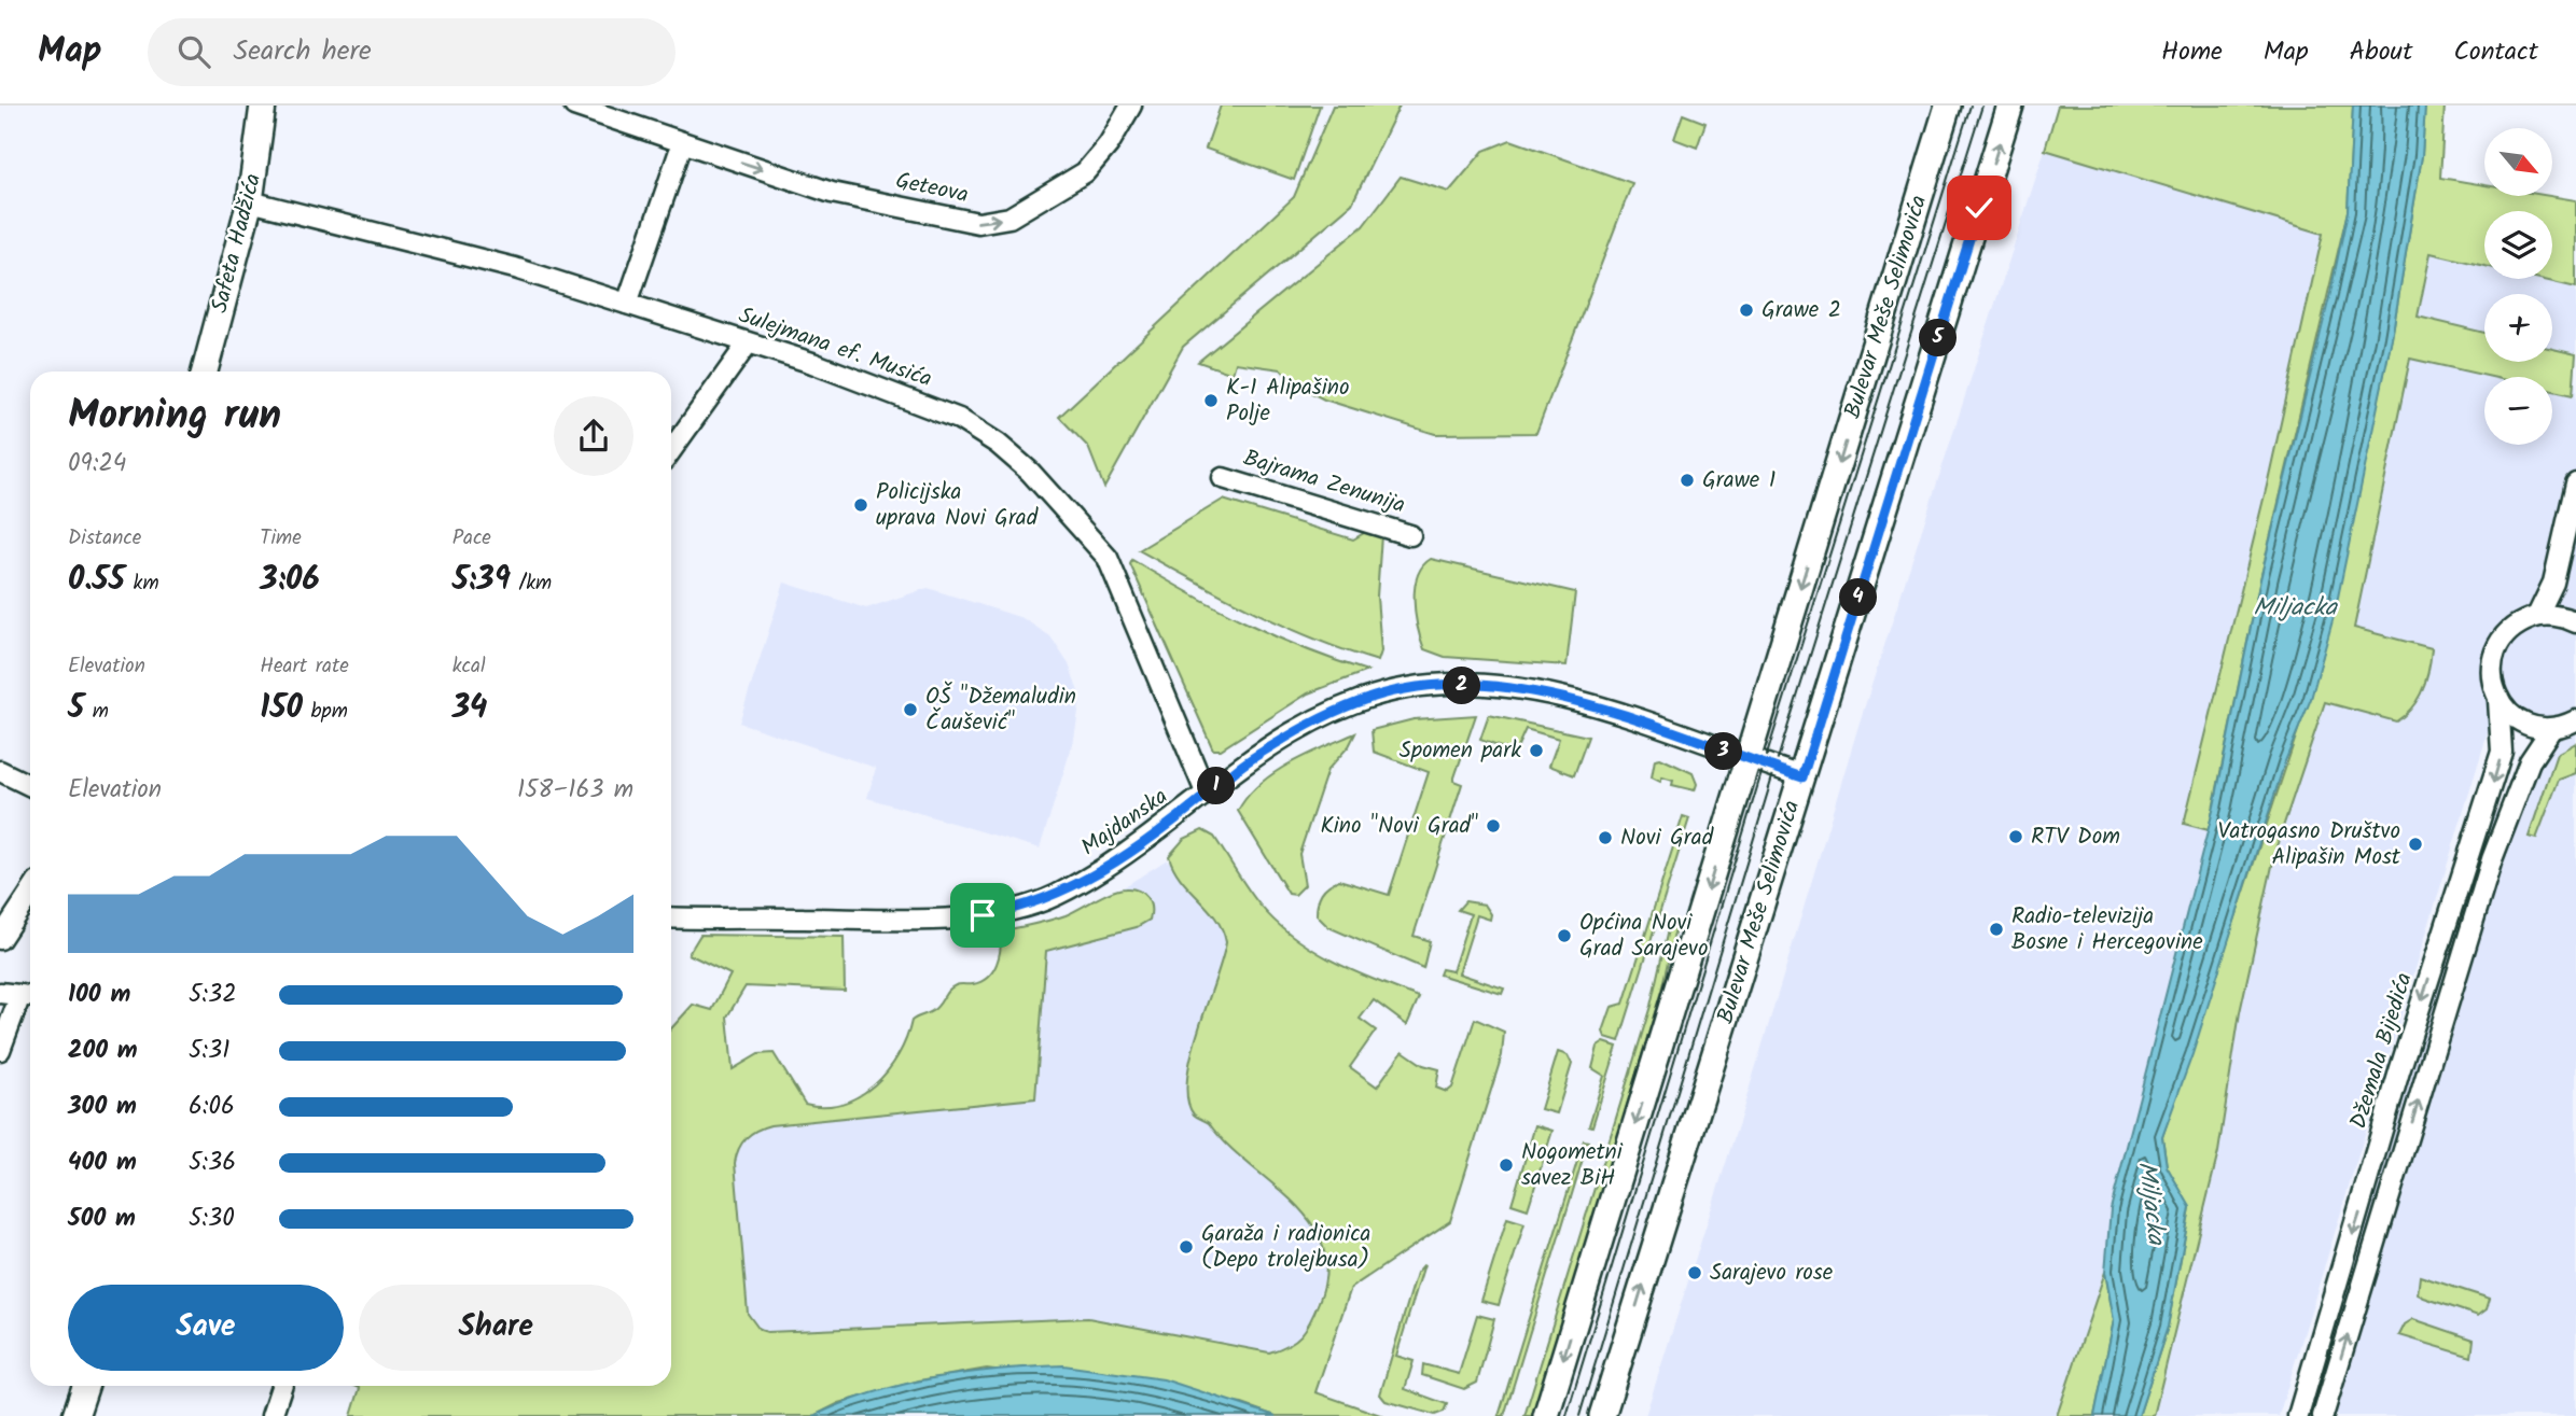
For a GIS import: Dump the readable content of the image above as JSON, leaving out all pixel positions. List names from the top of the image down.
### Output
{
  "streets": {
    "main road": ["Safeta Hadžića", "Bulevar Meše Selimovića"],
    "street": [
      "Geteova",
      "Sulejmana ef. Musića",
      "Bajrama Zenunija",
      "Majdanska",
      "Džemala Bijedića"
    ]
  },
  "crossings": [
    ["Safeta Hadžića", "Sulejmana ef. Musića"],
    ["Bulevar Meše Selimovića", "Majdanska"],
    ["Sulejmana ef. Musića", "Majdanska"]
  ],
  "one_way": ["Geteova"],
  "water": ["Miljacka"],
  "places": [
    "Grawe 2",
    "K-1 Alipašino Polje",
    "Grawe 1",
    "Policijska uprava Novi Grad",
    "OŠ \"Džemaludin Čaušević\"",
    "Spomen park",
    "Kino \"Novi Grad\"",
    "RTV Dom",
    "Novi Grad",
    "Vatrogasno Društvo Alipašin Most",
    "Radio-televizija Bosne i Hercegovine",
    "Općina Novi Grad Sarajevo",
    "Nogometni savez BiH",
    "Garaža i radionica (Depo trolejbusa)",
    "Sarajevo rose"
  ],
  "north": "bottom right",
  "page": {
    "header": "Map",
    "search": "Search here",
    "nav": [
      "Home",
      "Map",
      "About",
      "Contact"
    ],
    "map_buttons": ["+", "−"],
    "pins": [
      "5",
      "4",
      "2",
      "3",
      "1"
    ],
    "heading": ["Morning run", "09:24"],
    "stats": [
      ["Distance", "0.55 km"],
      ["Time", "3:06"],
      ["Pace", "5:39 /km"],
      ["Elevation", "5 m"],
      ["Heart rate", "150 bpm"],
      ["kcal", "34"]
    ],
    "chart": ["Elevation", "158–163 m"],
    "list": [
      {
        "name": "100 m",
        "note": "5:32"
      },
      {
        "name": "200 m",
        "note": "5:31"
      },
      {
        "name": "300 m",
        "note": "6:06"
      },
      {
        "name": "400 m",
        "note": "5:36"
      },
      {
        "name": "500 m",
        "note": "5:30"
      }
    ],
    "buttons": ["Save", "Share"]
  }
}
